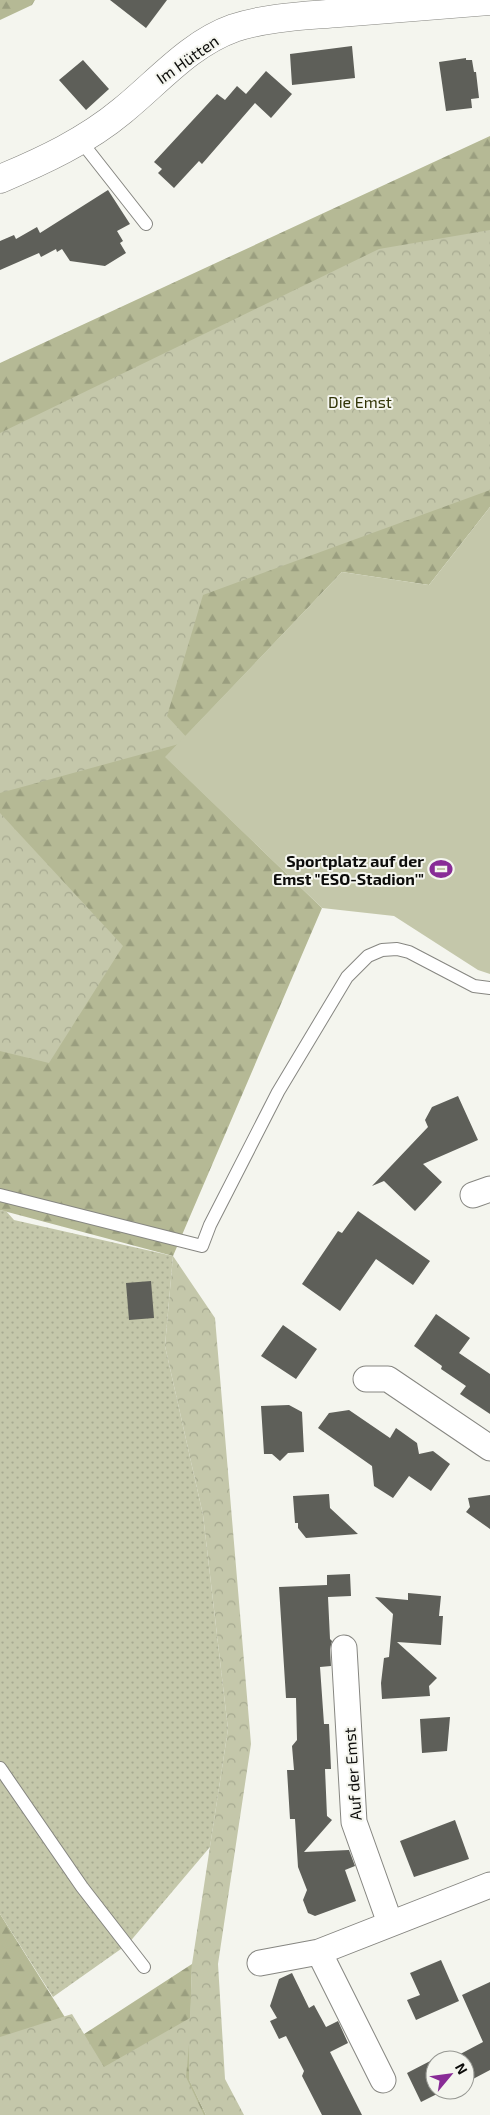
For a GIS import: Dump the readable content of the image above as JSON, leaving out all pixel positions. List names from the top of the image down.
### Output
{
  "streets": {
    "street": ["Im Hütten", "Auf der Emst"]
  },
  "parks": ["Die Emst"],
  "places": {
    "sports": ["Sportplatz auf der Emst \"ESO-Stadion'\""]
  },
  "north": "top right"
}
